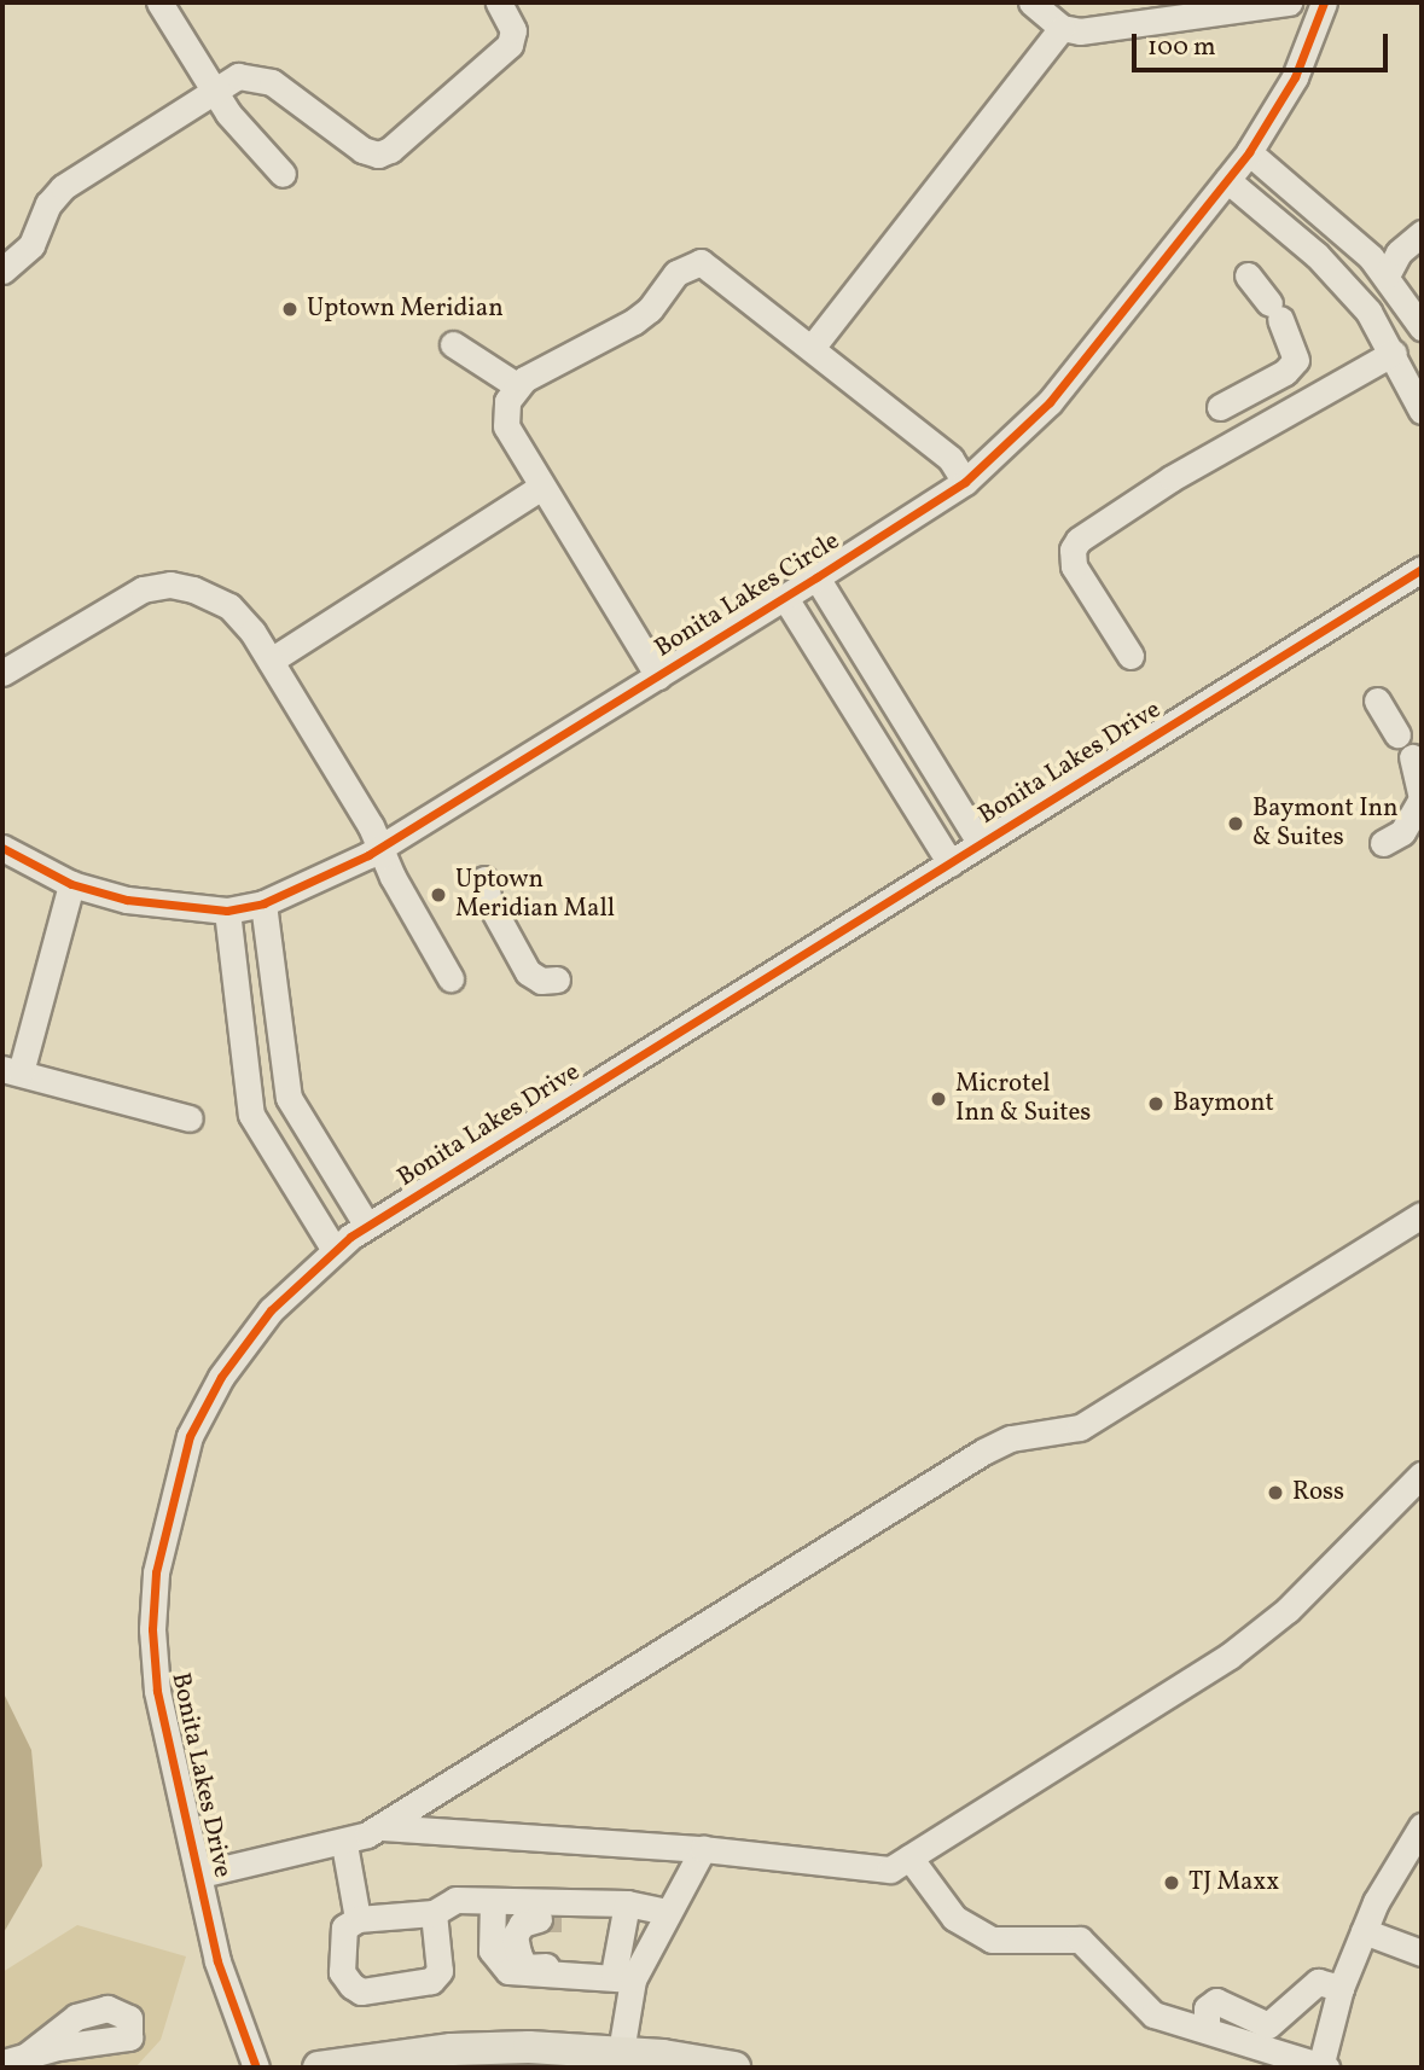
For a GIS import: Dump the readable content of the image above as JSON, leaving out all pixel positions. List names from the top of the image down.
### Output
{
  "streets": {
    "street": ["Bonita Lakes Circle", "Bonita Lakes Drive"]
  },
  "places": [
    "Uptown Meridian",
    "Baymont Inn & Suites",
    "Uptown Meridian Mall",
    "Microtel Inn & Suites",
    "Baymont",
    "Ross",
    "TJ Maxx"
  ],
  "scale_bar": "100 m"
}
